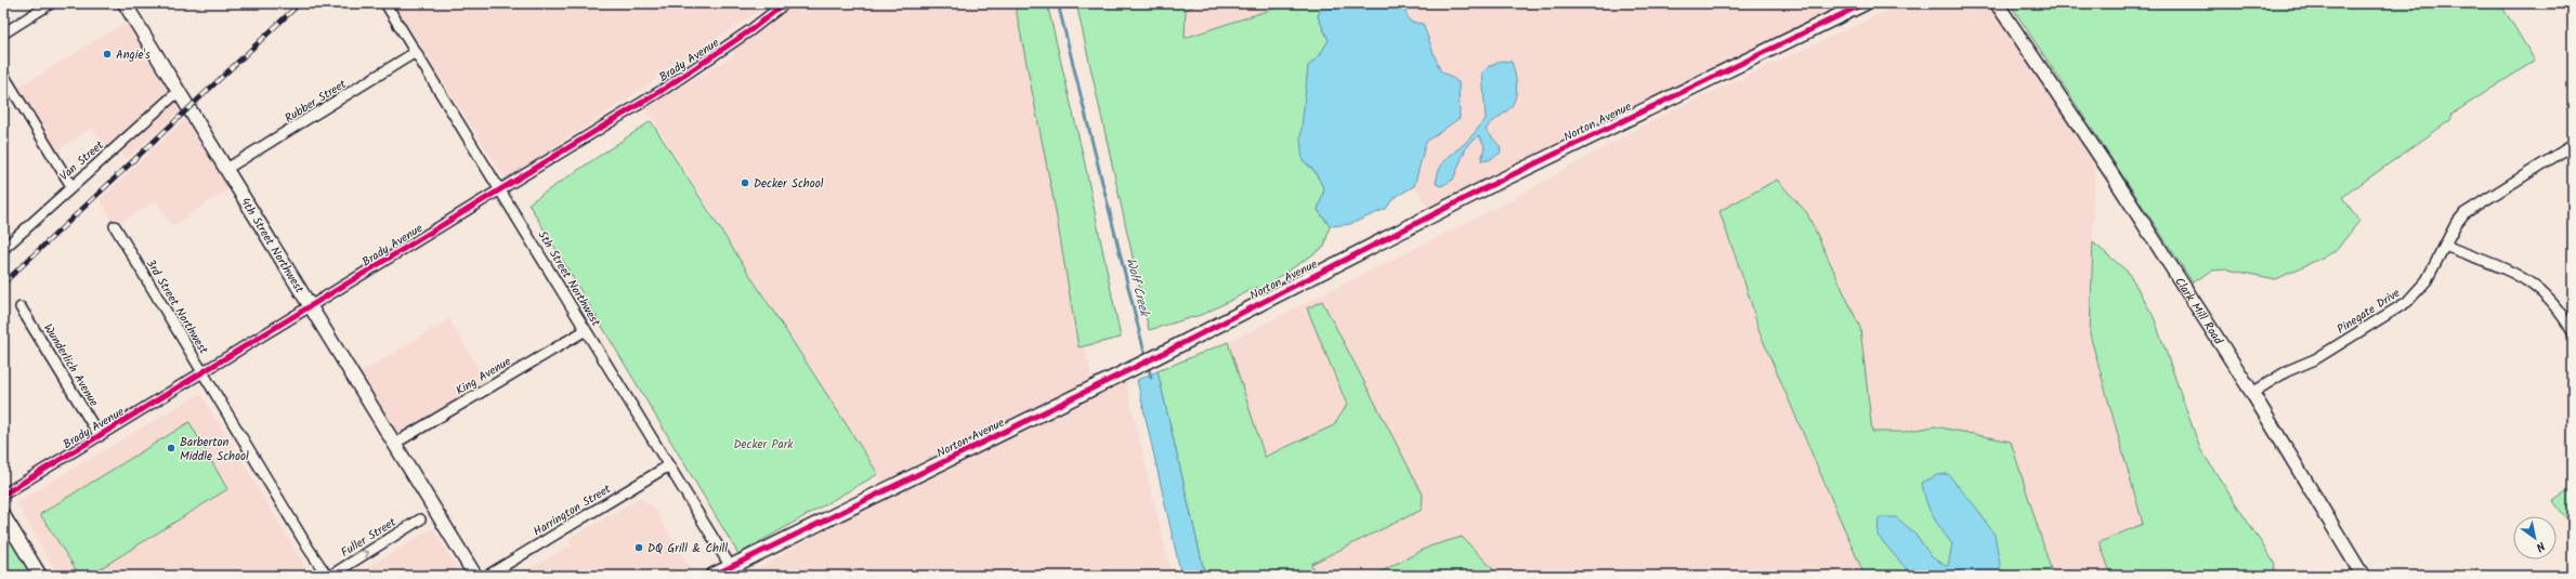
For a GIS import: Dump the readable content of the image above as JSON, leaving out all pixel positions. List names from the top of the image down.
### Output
{
  "streets": {
    "main road": ["Norton Avenue"],
    "street": [
      "Brady Avenue",
      "Rubber Street",
      "Van Street",
      "4th Street Northwest",
      "5th Street Northwest",
      "3rd Street Northwest",
      "Clark Mill Road",
      "Pinegate Drive",
      "Wunderlich Avenue",
      "King Avenue",
      "Harrington Street",
      "Fuller Street"
    ]
  },
  "crossings": [
    ["Brady Avenue", "4th Street Northwest"],
    ["Brady Avenue", "5th Street Northwest"],
    ["Brady Avenue", "3rd Street Northwest"],
    ["Brady Avenue", "Wunderlich Avenue"],
    ["Rubber Street", "4th Street Northwest"],
    ["Rubber Street", "5th Street Northwest"],
    ["Norton Avenue", "5th Street Northwest"],
    ["Van Street", "4th Street Northwest"],
    ["4th Street Northwest", "King Avenue"],
    ["5th Street Northwest", "King Avenue"],
    ["5th Street Northwest", "Harrington Street"],
    ["3rd Street Northwest", "Fuller Street"],
    ["Clark Mill Road", "Pinegate Drive"]
  ],
  "one_way": ["Fuller Street"],
  "water": ["Wolf Creek"],
  "parks": ["Decker Park"],
  "places": [
    "Angie's",
    "Decker School",
    "Barberton Middle School",
    "DQ Grill & Chill"
  ],
  "north": "bottom right"
}
